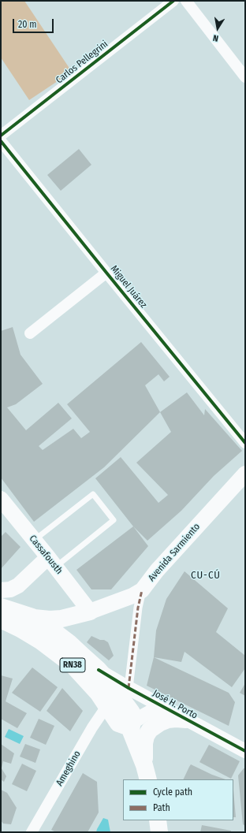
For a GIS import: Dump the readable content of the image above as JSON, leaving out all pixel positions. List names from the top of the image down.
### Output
{
  "streets": {
    "main road": ["Avenida Sarmiento", "Cassafousth", "RN38"],
    "street": [
      "Carlos Pellegrini",
      "Miguel Juárez",
      "José H. Porto",
      "Ameghino"
    ]
  },
  "crossings": [
    ["Avenida Sarmiento", "Cassafousth"],
    ["RN38", "José H. Porto"],
    ["RN38", "Ameghino"]
  ],
  "districts": ["CU-CÚ"],
  "legend": ["Cycle path", "Path"],
  "scale_bar": "20 m",
  "north": "bottom"
}
